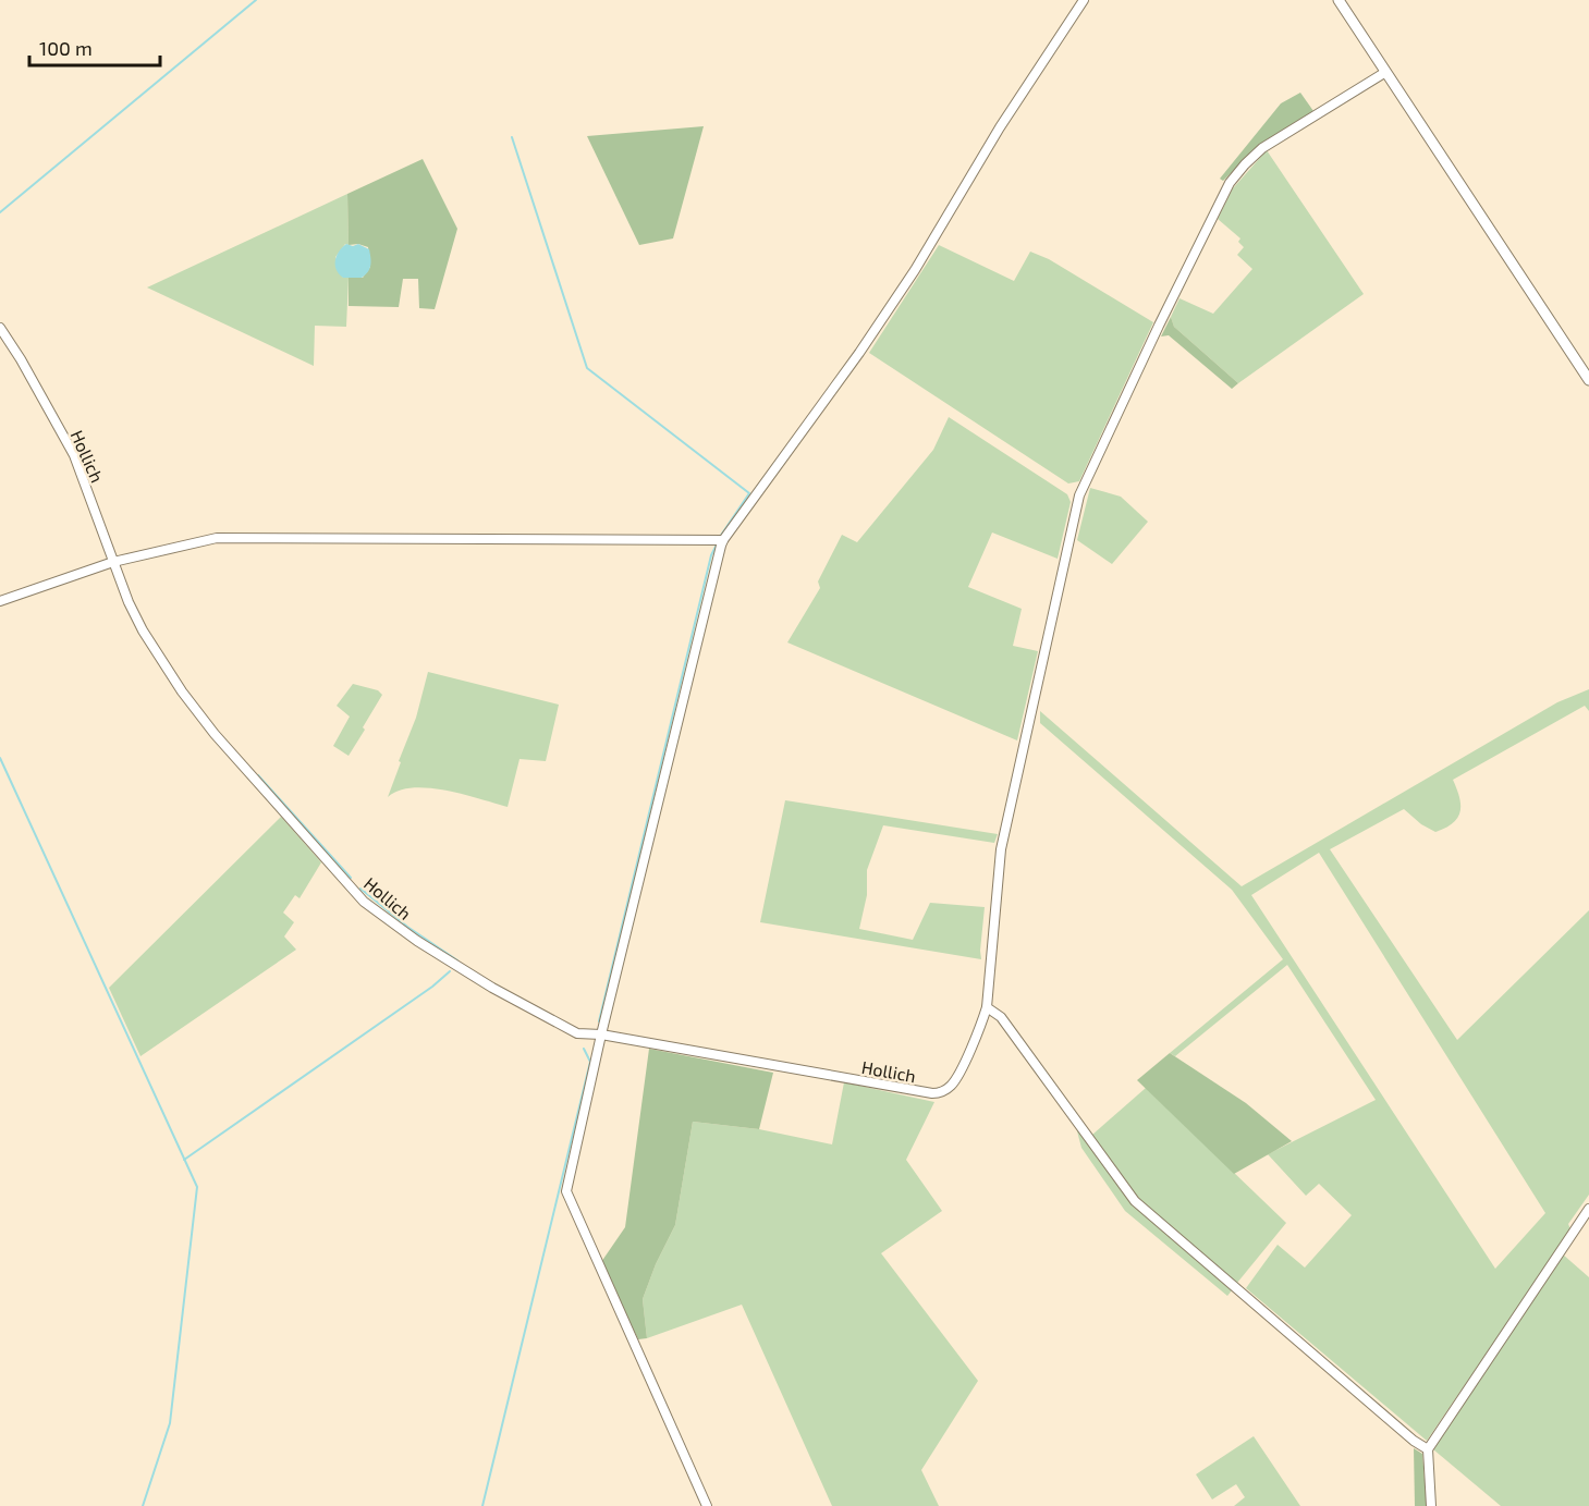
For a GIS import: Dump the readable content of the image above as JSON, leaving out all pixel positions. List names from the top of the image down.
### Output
{
  "streets": {
    "street": ["Hollich"]
  },
  "scale_bar": "100 m"
}
